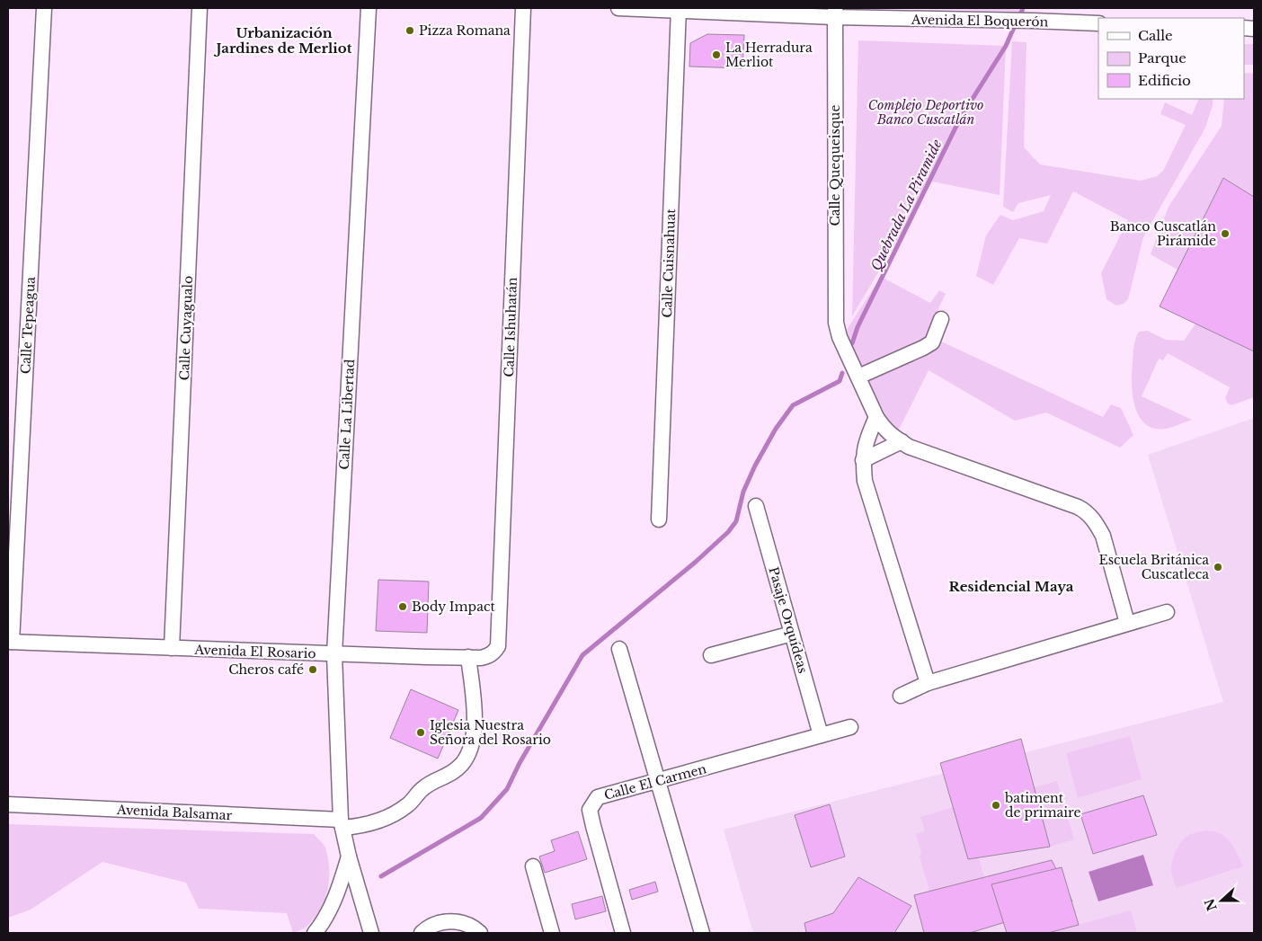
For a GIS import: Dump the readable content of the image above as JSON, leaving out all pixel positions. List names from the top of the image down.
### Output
{
  "streets": {
    "street": [
      "Avenida El Boquerón",
      "Calle Quequeisque",
      "Calle Cuisnahuat",
      "Calle Tepeagua",
      "Calle Ishuhatán",
      "Calle Cuyagualo",
      "Calle La Libertad",
      "Pasaje Orquídeas",
      "Avenida El Rosario",
      "Calle El Carmen",
      "Avenida Balsamar"
    ]
  },
  "crossings": [
    ["Avenida El Boquerón", "Calle Quequeisque"],
    ["Avenida El Boquerón", "Calle Cuisnahuat"],
    ["Calle Tepeagua", "Avenida El Rosario"],
    ["Calle Ishuhatán", "Avenida El Rosario"],
    ["Calle Cuyagualo", "Avenida El Rosario"],
    ["Calle La Libertad", "Avenida El Rosario"],
    ["Calle La Libertad", "Avenida Balsamar"],
    ["Pasaje Orquídeas", "Calle El Carmen"],
    ["Avenida El Rosario", "Avenida Balsamar"]
  ],
  "districts": ["Urbanización Jardines de Merliot", "Residencial Maya"],
  "water": ["Quebrada La Piramide"],
  "parks": ["Complejo Deportivo Banco Cuscatlán"],
  "places": [
    "Pizza Romana",
    "La Herradura Merliot",
    "Banco Cuscatlán Pirámide",
    "Escuela Británica Cuscatleca",
    "Body Impact",
    "Cheros café",
    "Iglesia Nuestra Señora del Rosario",
    "batiment de primaire"
  ],
  "legend": ["Calle", "Parque", "Edificio"],
  "north": "left"
}
